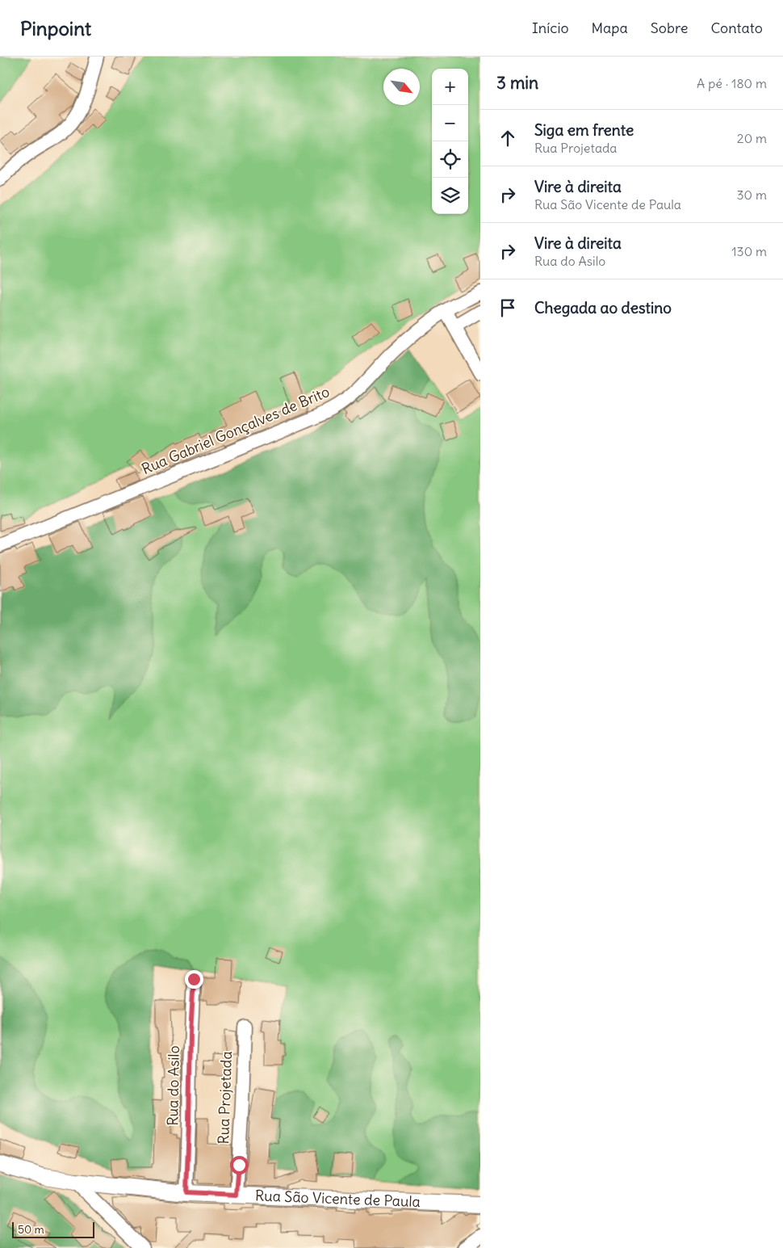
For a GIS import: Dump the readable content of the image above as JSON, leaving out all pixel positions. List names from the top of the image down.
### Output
{
  "streets": {
    "street": [
      "Rua Gabriel Gonçalves de Brito",
      "Rua do Asilo",
      "Rua Projetada",
      "Rua São Vicente de Paula"
    ]
  },
  "crossings": [
    ["Rua do Asilo", "Rua São Vicente de Paula"],
    ["Rua Projetada", "Rua São Vicente de Paula"]
  ],
  "scale_bar": "50 m",
  "north": "bottom right",
  "page": {
    "header": "Pinpoint",
    "nav": [
      "Início",
      "Mapa",
      "Sobre",
      "Contato"
    ],
    "heading": ["3 min", "A pé · 180 m"],
    "map_buttons": ["+", "−"],
    "list": [
      ["Siga em frente", "Rua Projetada", "20 m"],
      ["Vire à direita", "Rua São Vicente de Paula", "30 m"],
      ["Vire à direita", "Rua do Asilo", "130 m"],
      "Chegada ao destino"
    ],
    "scale": "50 m"
  }
}
